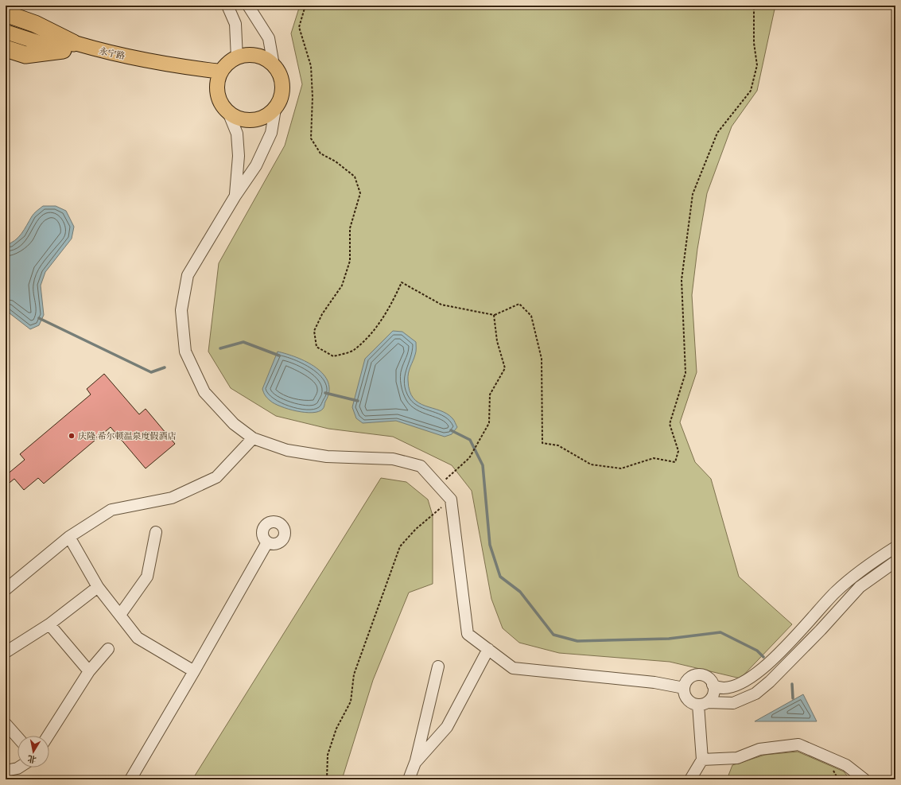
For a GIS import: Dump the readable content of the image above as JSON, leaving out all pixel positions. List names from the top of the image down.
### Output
{
  "streets": {
    "main road": ["永宁路"]
  },
  "places": ["庆隆·希尔顿温泉度假酒店"],
  "north": "bottom"
}
